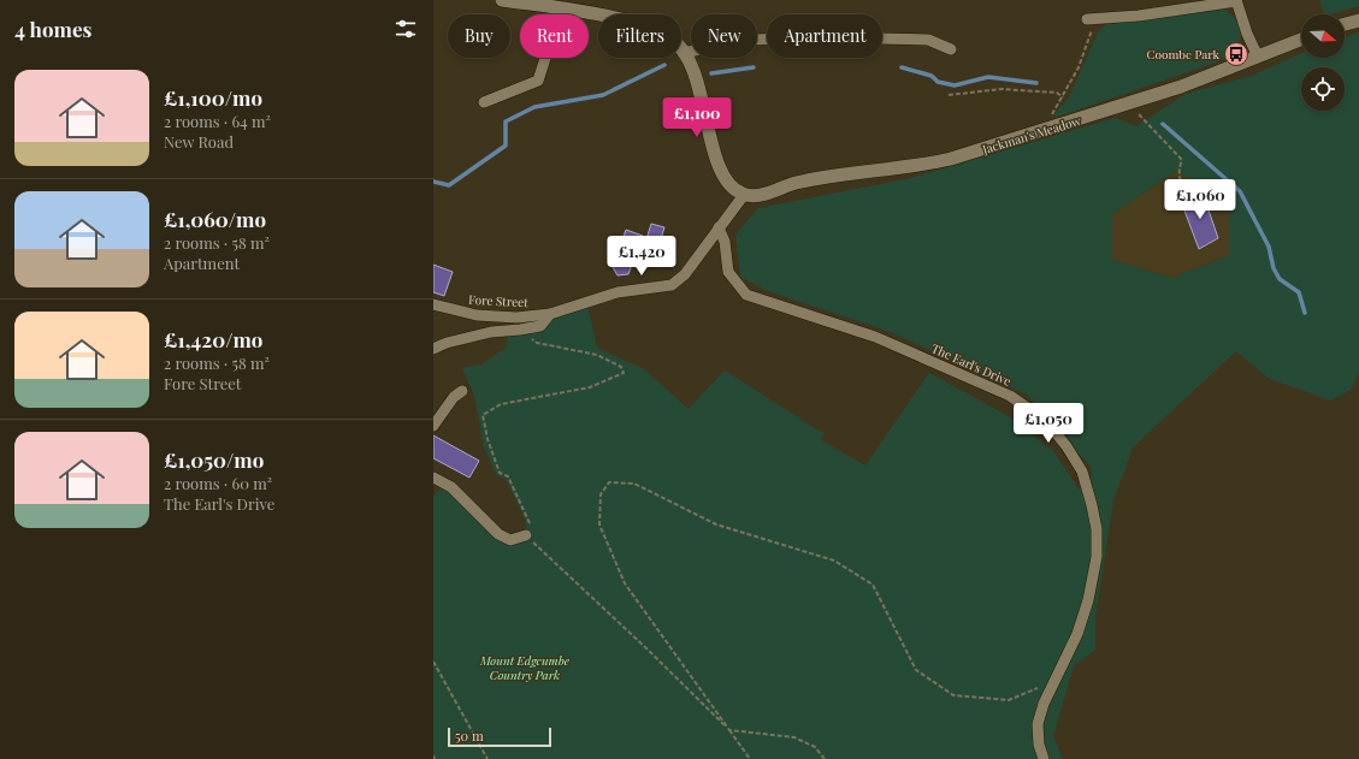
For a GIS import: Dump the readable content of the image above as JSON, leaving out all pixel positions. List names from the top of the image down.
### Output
{
  "streets": {
    "street": ["Jackman's Meadow", "Fore Street", "The Earl's Drive"]
  },
  "crossings": [
    ["Jackman's Meadow", "Fore Street"],
    ["Fore Street", "The Earl's Drive"]
  ],
  "parks": ["Mount Edgcumbe Country Park"],
  "places": {
    "bus stop": ["Coombe Park"]
  },
  "scale_bar": "50 m",
  "north": "right",
  "page": {
    "heading": "4 homes",
    "chip": [
      "Buy",
      "Rent",
      "Filters",
      "New",
      "Apartment"
    ],
    "list": [
      {
        "name": "£1,100/mo",
        "note": "2 rooms · 64 m² · New Road"
      },
      {
        "name": "£1,060/mo",
        "note": "2 rooms · 58 m² · Apartment"
      },
      {
        "name": "£1,420/mo",
        "note": "2 rooms · 58 m² · Fore Street"
      },
      {
        "name": "£1,050/mo",
        "note": "2 rooms · 60 m² · The Earl's Drive"
      }
    ],
    "price": [
      "£1,100",
      "£1,060",
      "£1,420",
      "£1,050"
    ],
    "scale": "50 m"
  }
}
